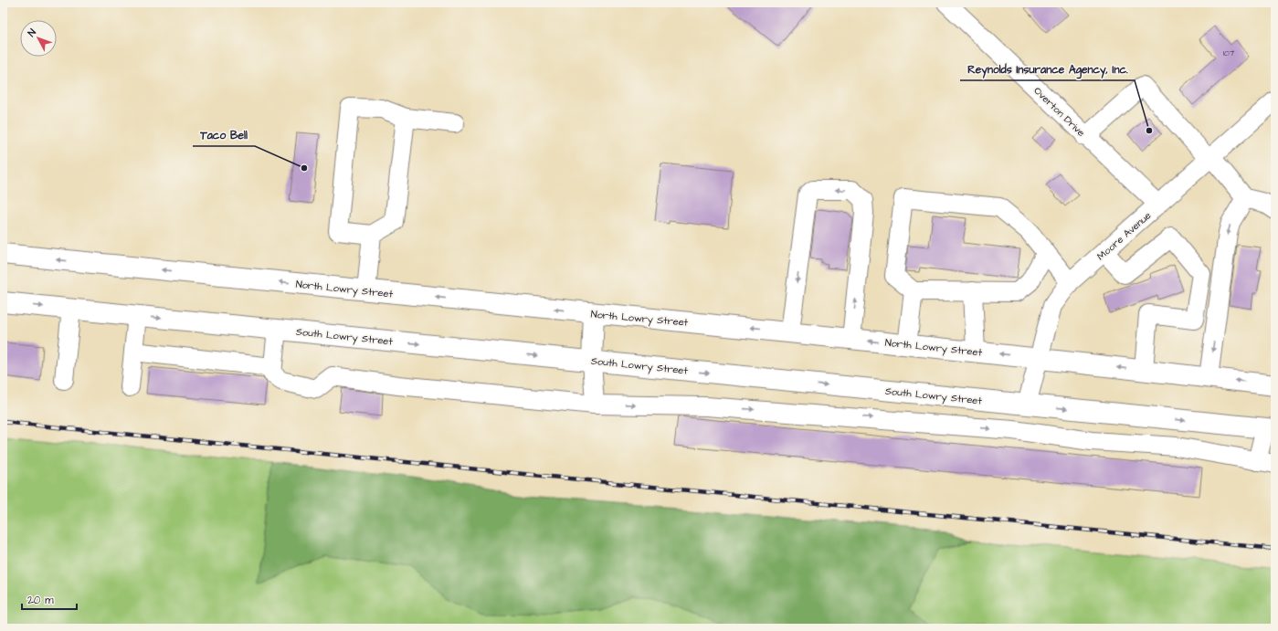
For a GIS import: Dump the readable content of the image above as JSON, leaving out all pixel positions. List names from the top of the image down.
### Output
{
  "streets": {
    "main road": ["North Lowry Street", "South Lowry Street"],
    "street": ["Overton Drive", "Moore Avenue"]
  },
  "crossings": [
    ["Overton Drive", "Moore Avenue"],
    ["Moore Avenue", "North Lowry Street"],
    ["Moore Avenue", "South Lowry Street"]
  ],
  "one_way": ["North Lowry Street", "South Lowry Street"],
  "places": ["Reynolds Insurance Agency, Inc.", "Taco Bell"],
  "house_numbers": ["107"],
  "scale_bar": "20 m",
  "north": "top left"
}
